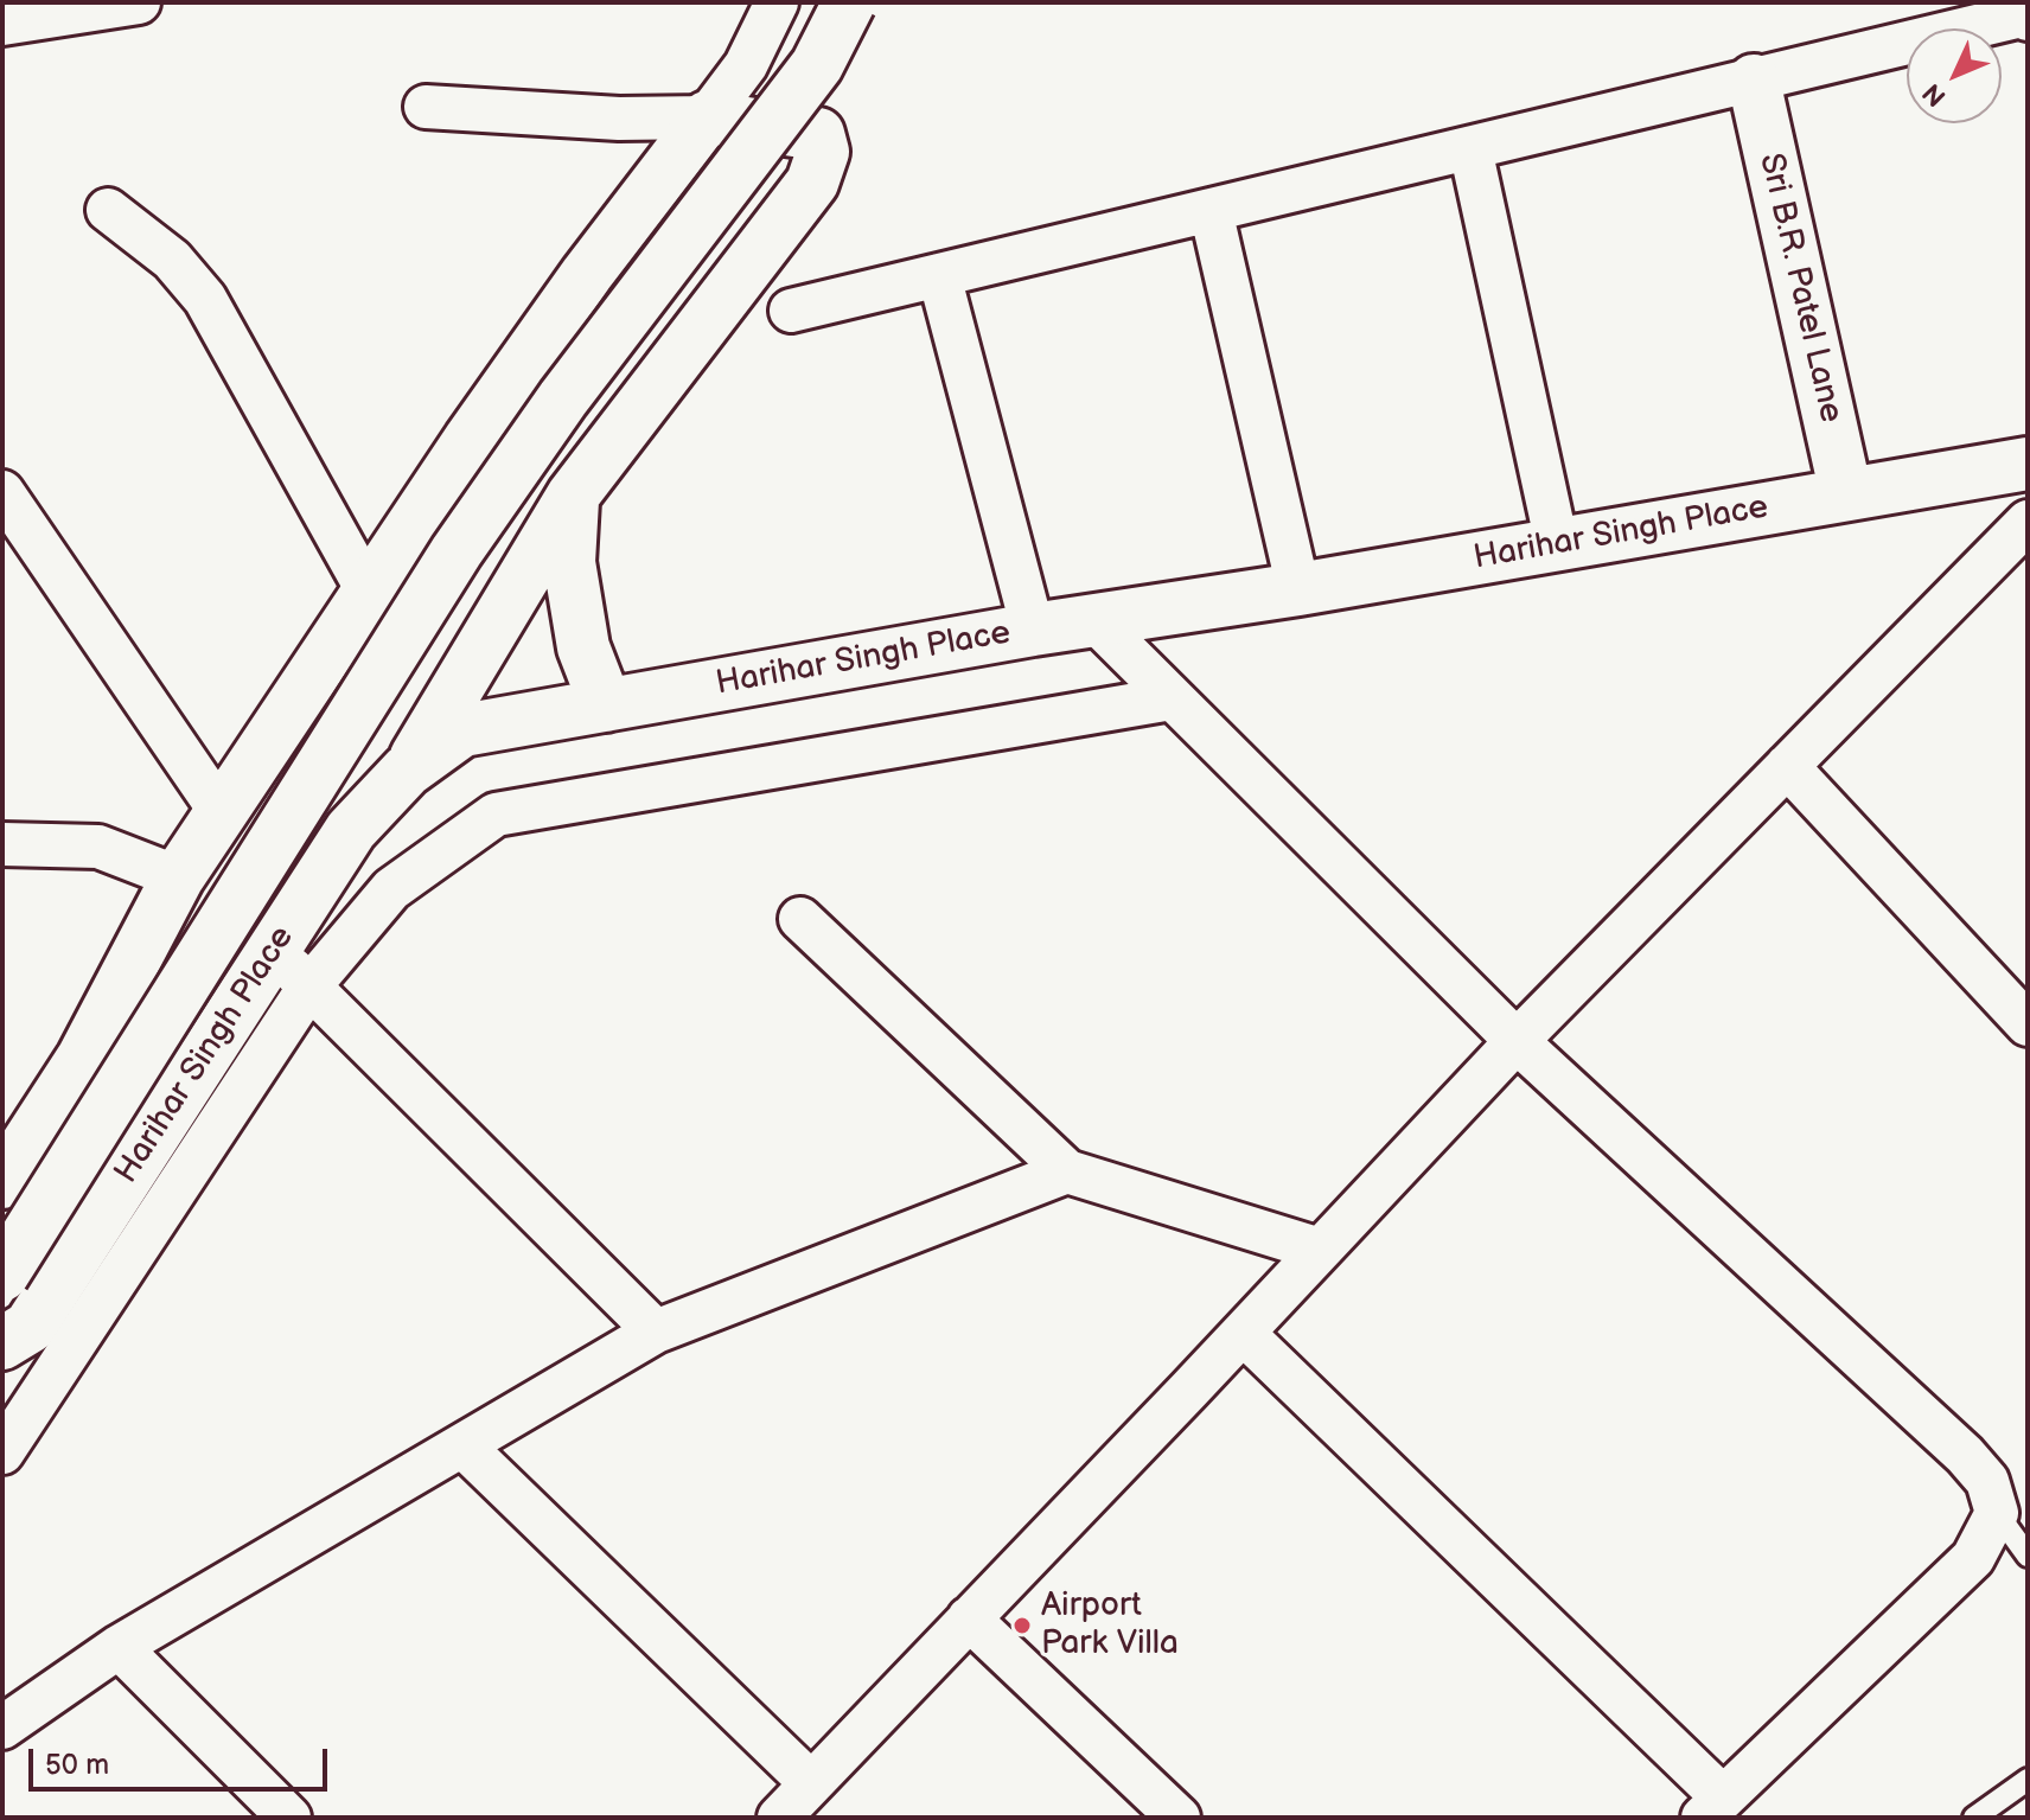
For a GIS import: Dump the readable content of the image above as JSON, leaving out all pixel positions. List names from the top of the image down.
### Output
{
  "streets": {
    "street": ["Sri B.R. Patel Lane", "Harihar Singh Place"]
  },
  "crossings": [
    ["Sri B.R. Patel Lane", "Harihar Singh Place"]
  ],
  "places": ["Airport Park Villa"],
  "scale_bar": "50 m",
  "north": "bottom left"
}
